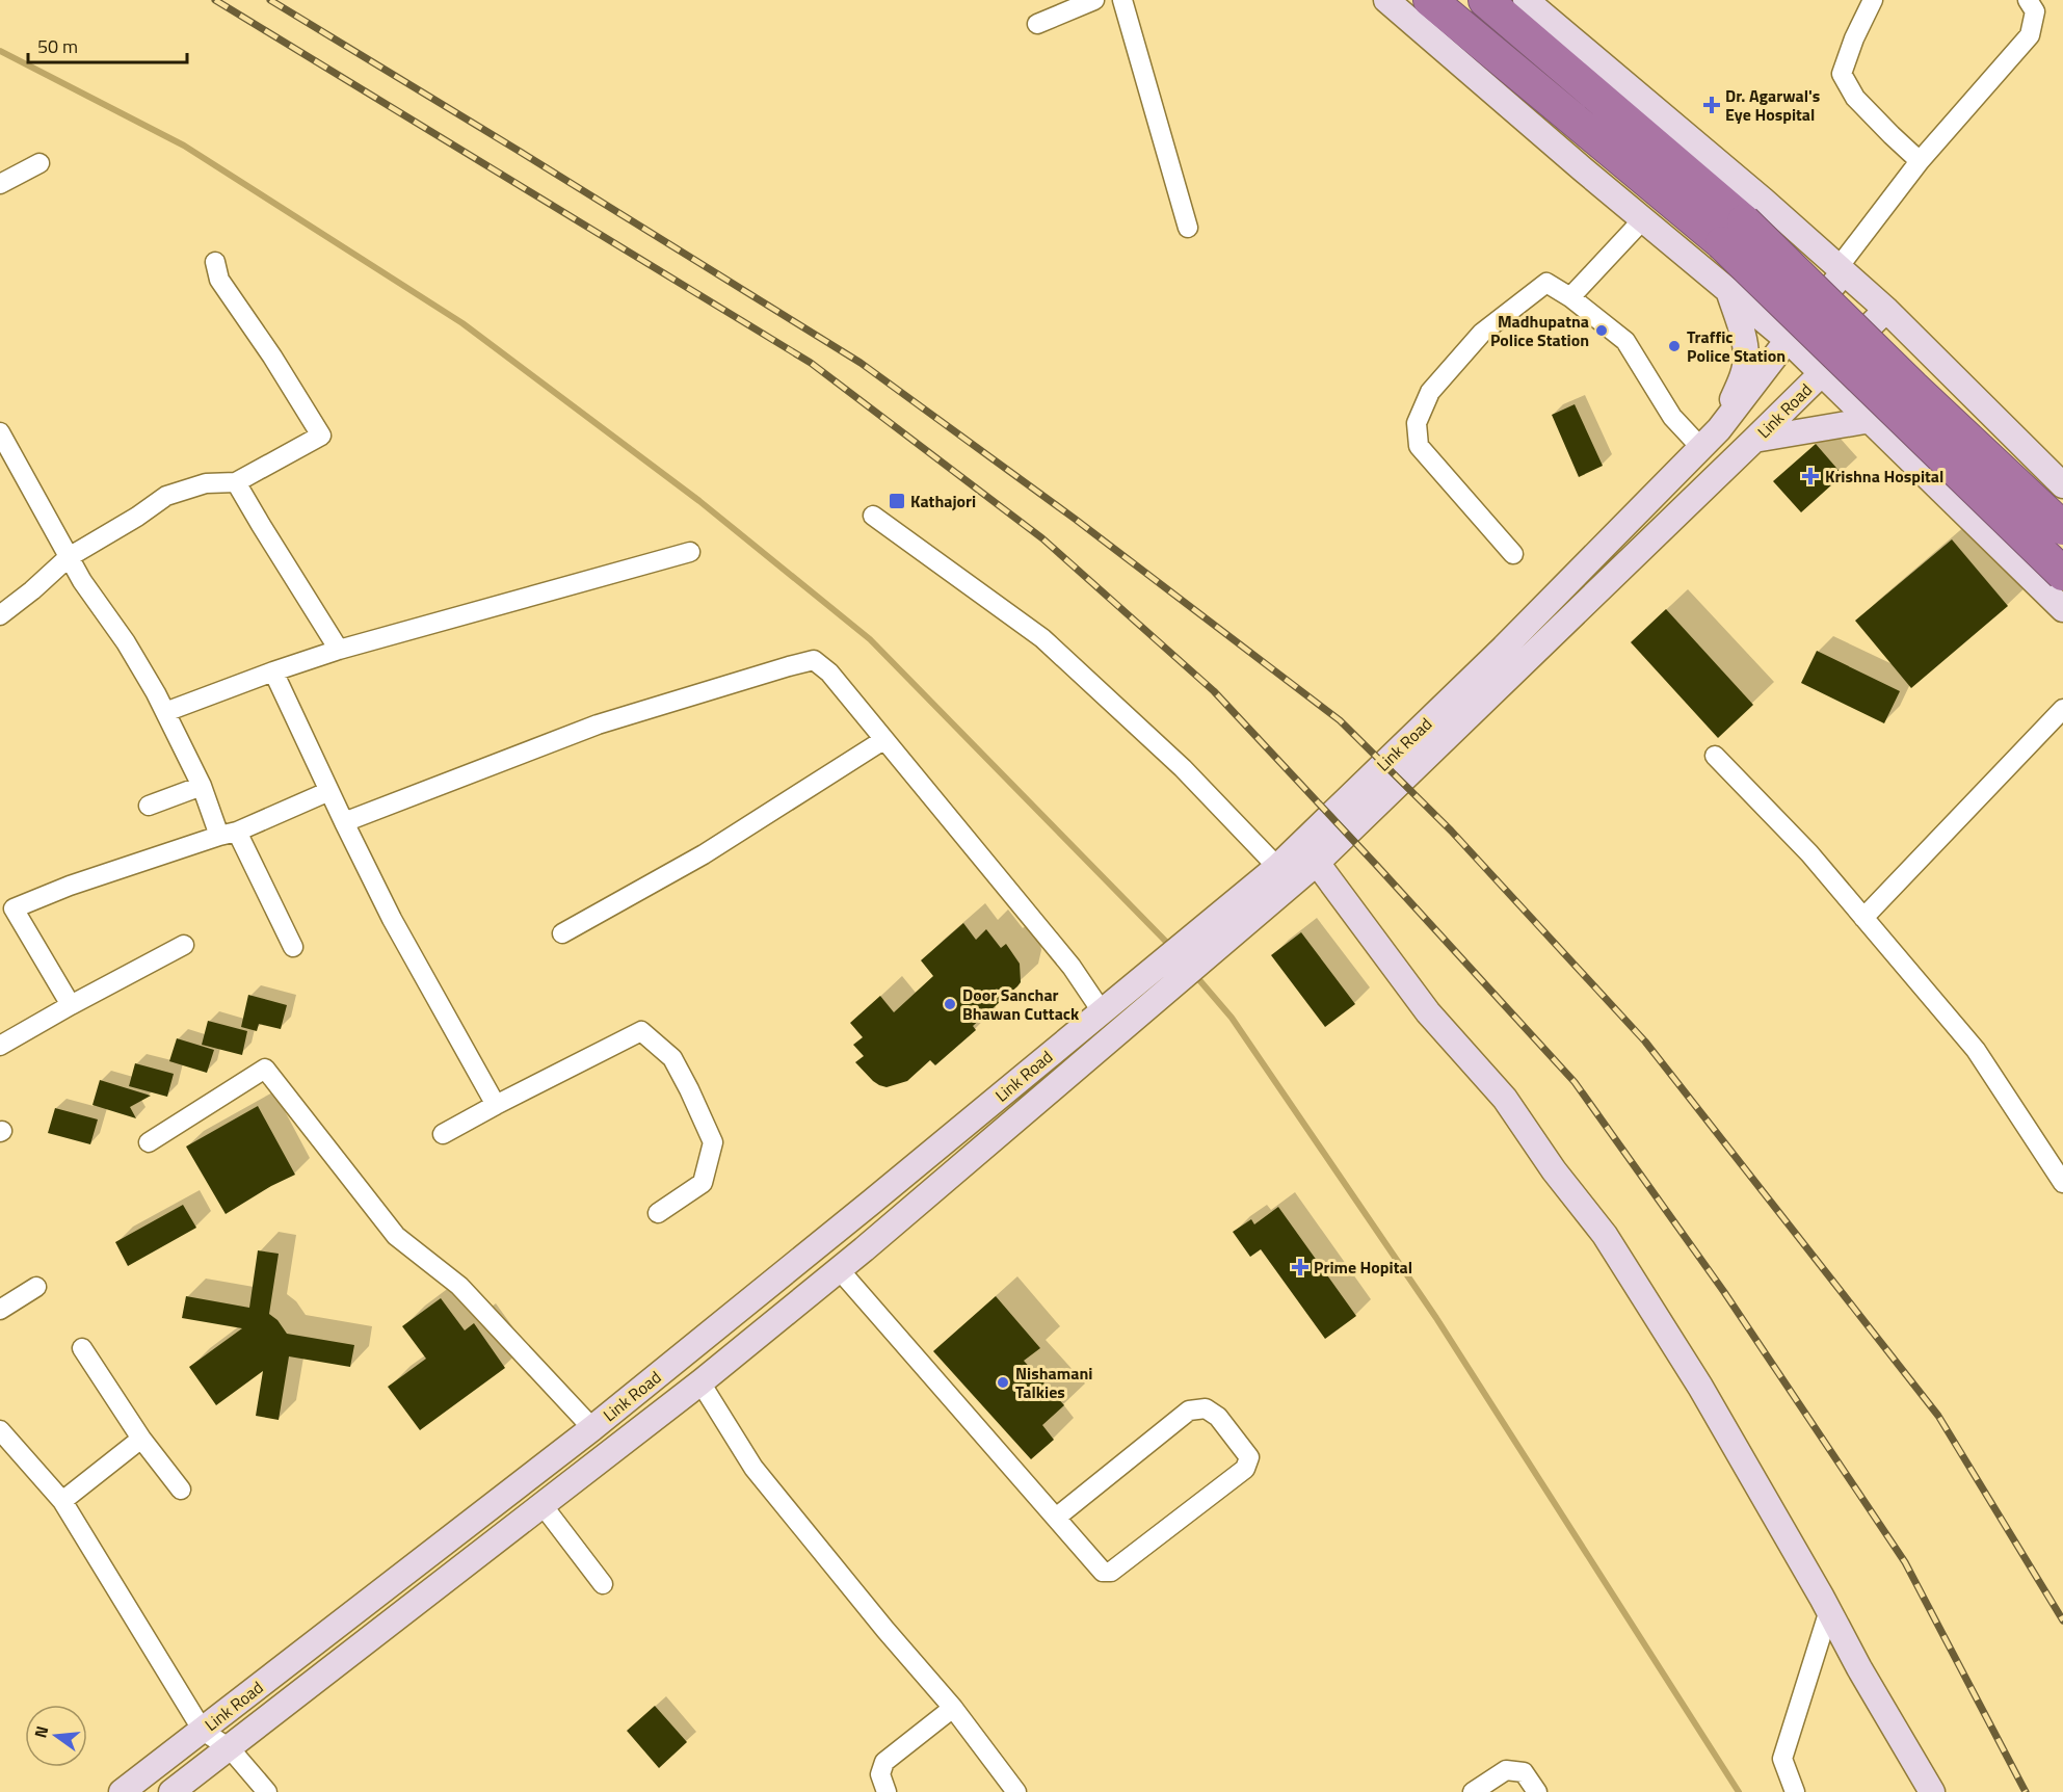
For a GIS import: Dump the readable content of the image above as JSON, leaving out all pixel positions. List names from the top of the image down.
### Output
{
  "streets": {
    "main road": ["Link Road"]
  },
  "places": {
    "health": ["Dr. Agarwal's Eye Hospital", "Krishna Hospital", "Prime Hopital"],
    "other": [
      "Madhupatna Police Station",
      "Traffic Police Station",
      "Door Sanchar Bhawan Cuttack",
      "Nishamani Talkies"
    ],
    "transit": ["Kathajori"]
  },
  "scale_bar": "50 m",
  "north": "left"
}
